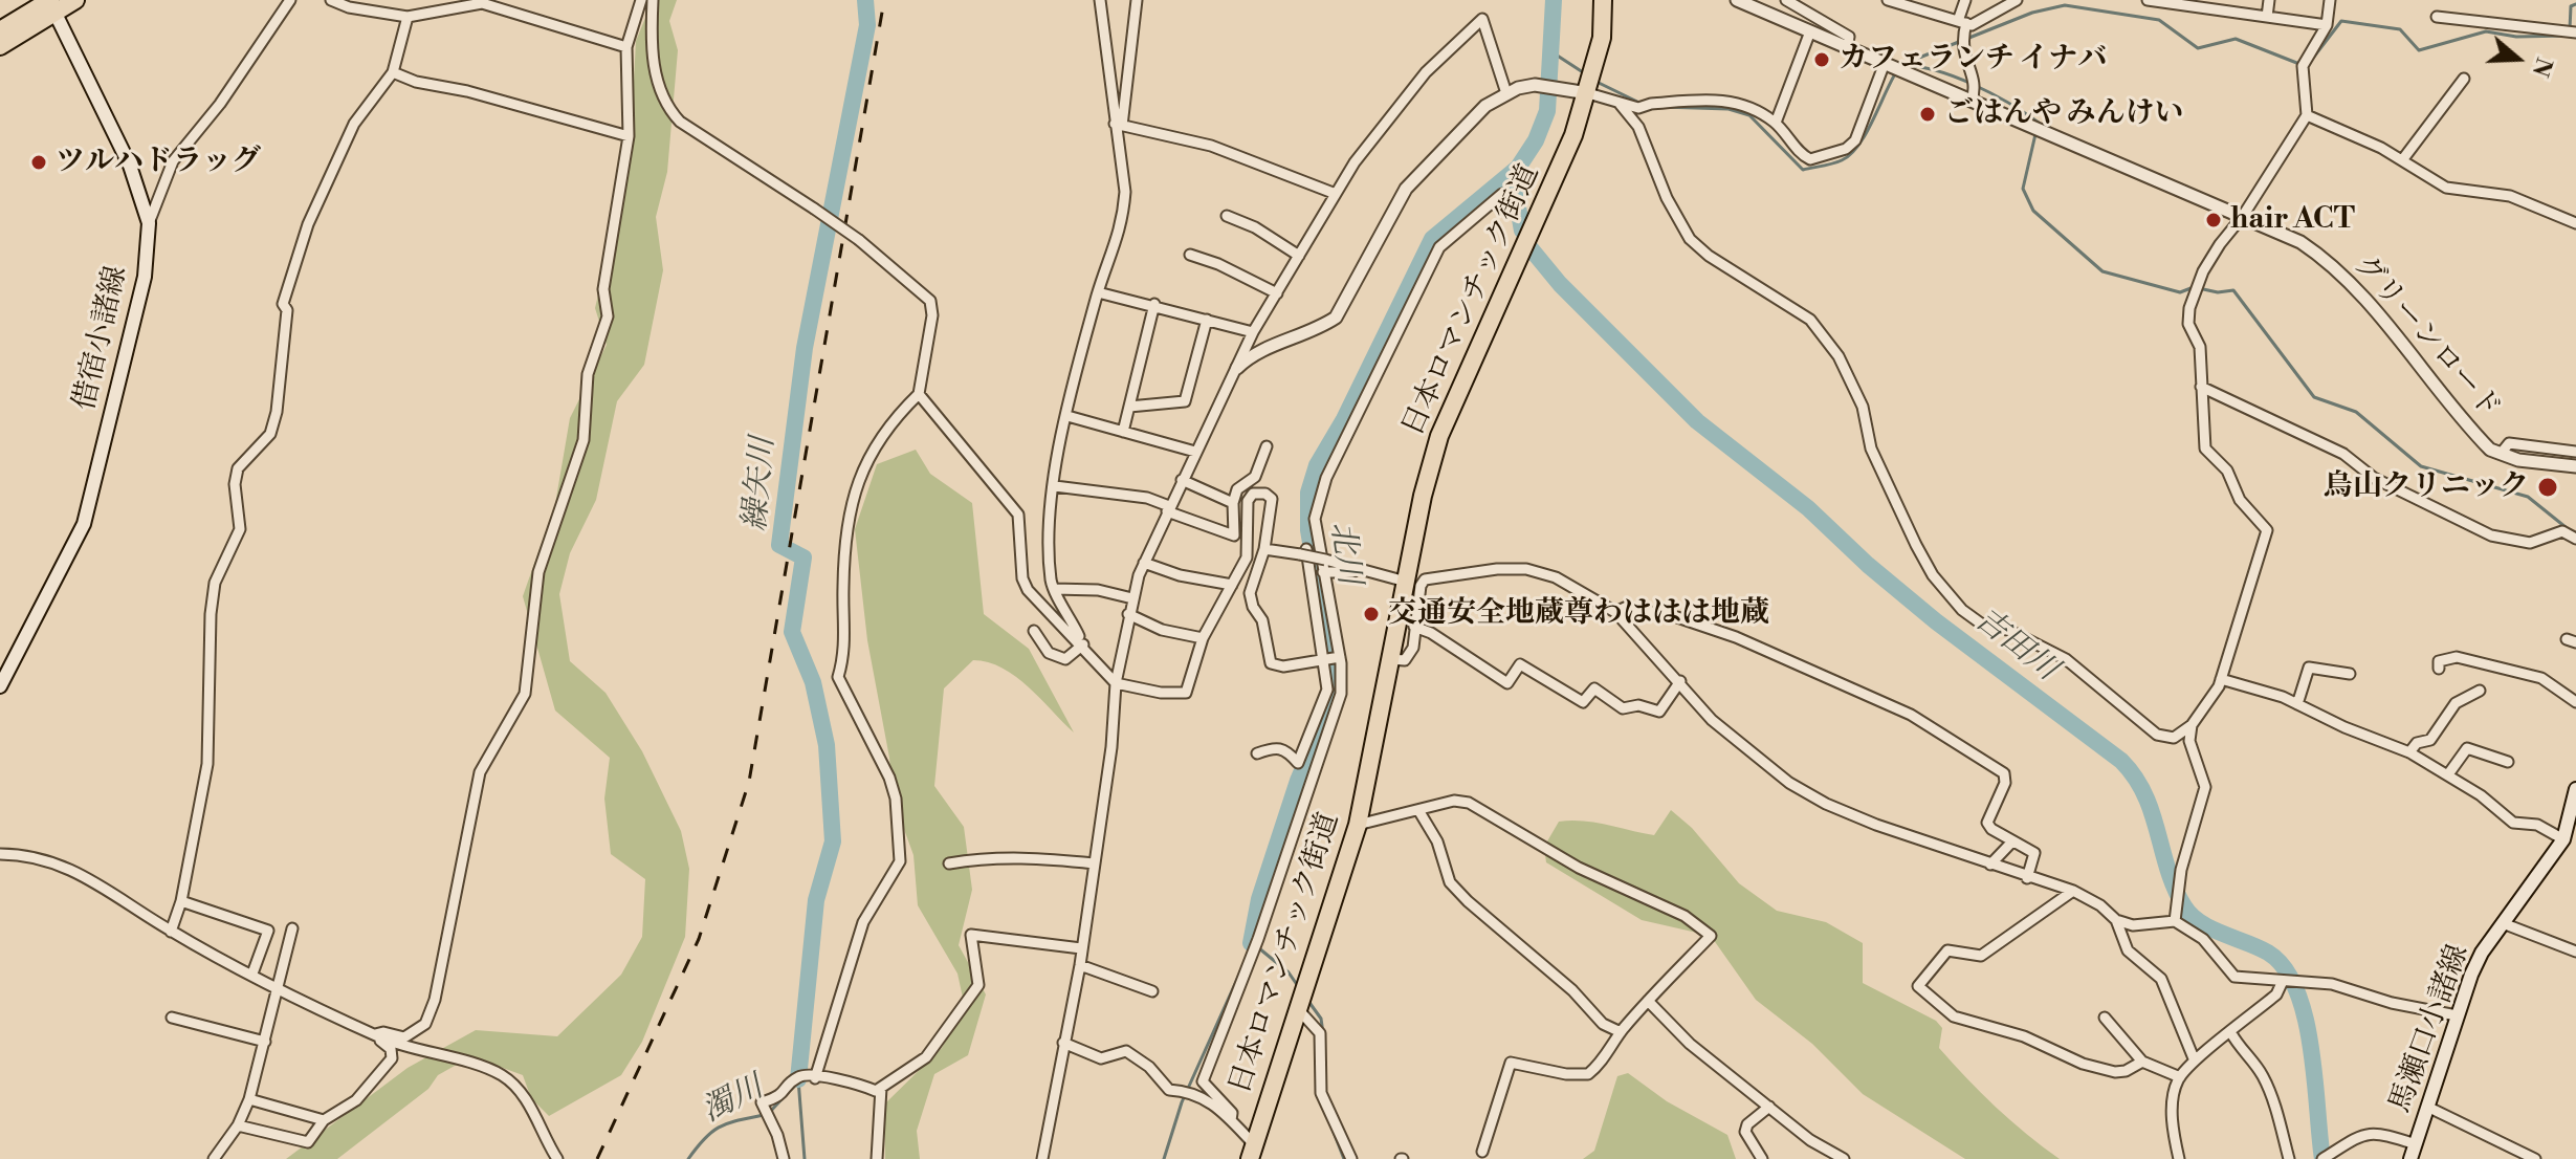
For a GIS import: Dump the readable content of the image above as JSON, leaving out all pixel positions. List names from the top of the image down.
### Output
{
  "streets": {
    "highway": ["日本ロマンチック街道"],
    "main road": ["借宿小諸線", "馬瀬口小諸線"],
    "street": ["グリーンロード"]
  },
  "water": [
    "繰矢川",
    "北川",
    "吉田川",
    "濁川"
  ],
  "places": [
    "カフェランチ イナバ",
    "ごはんや みんけい",
    "ツルハドラッグ",
    "hair ACT",
    "烏山クリニック",
    "交通安全地蔵尊わははは地蔵"
  ],
  "north": "right"
}
